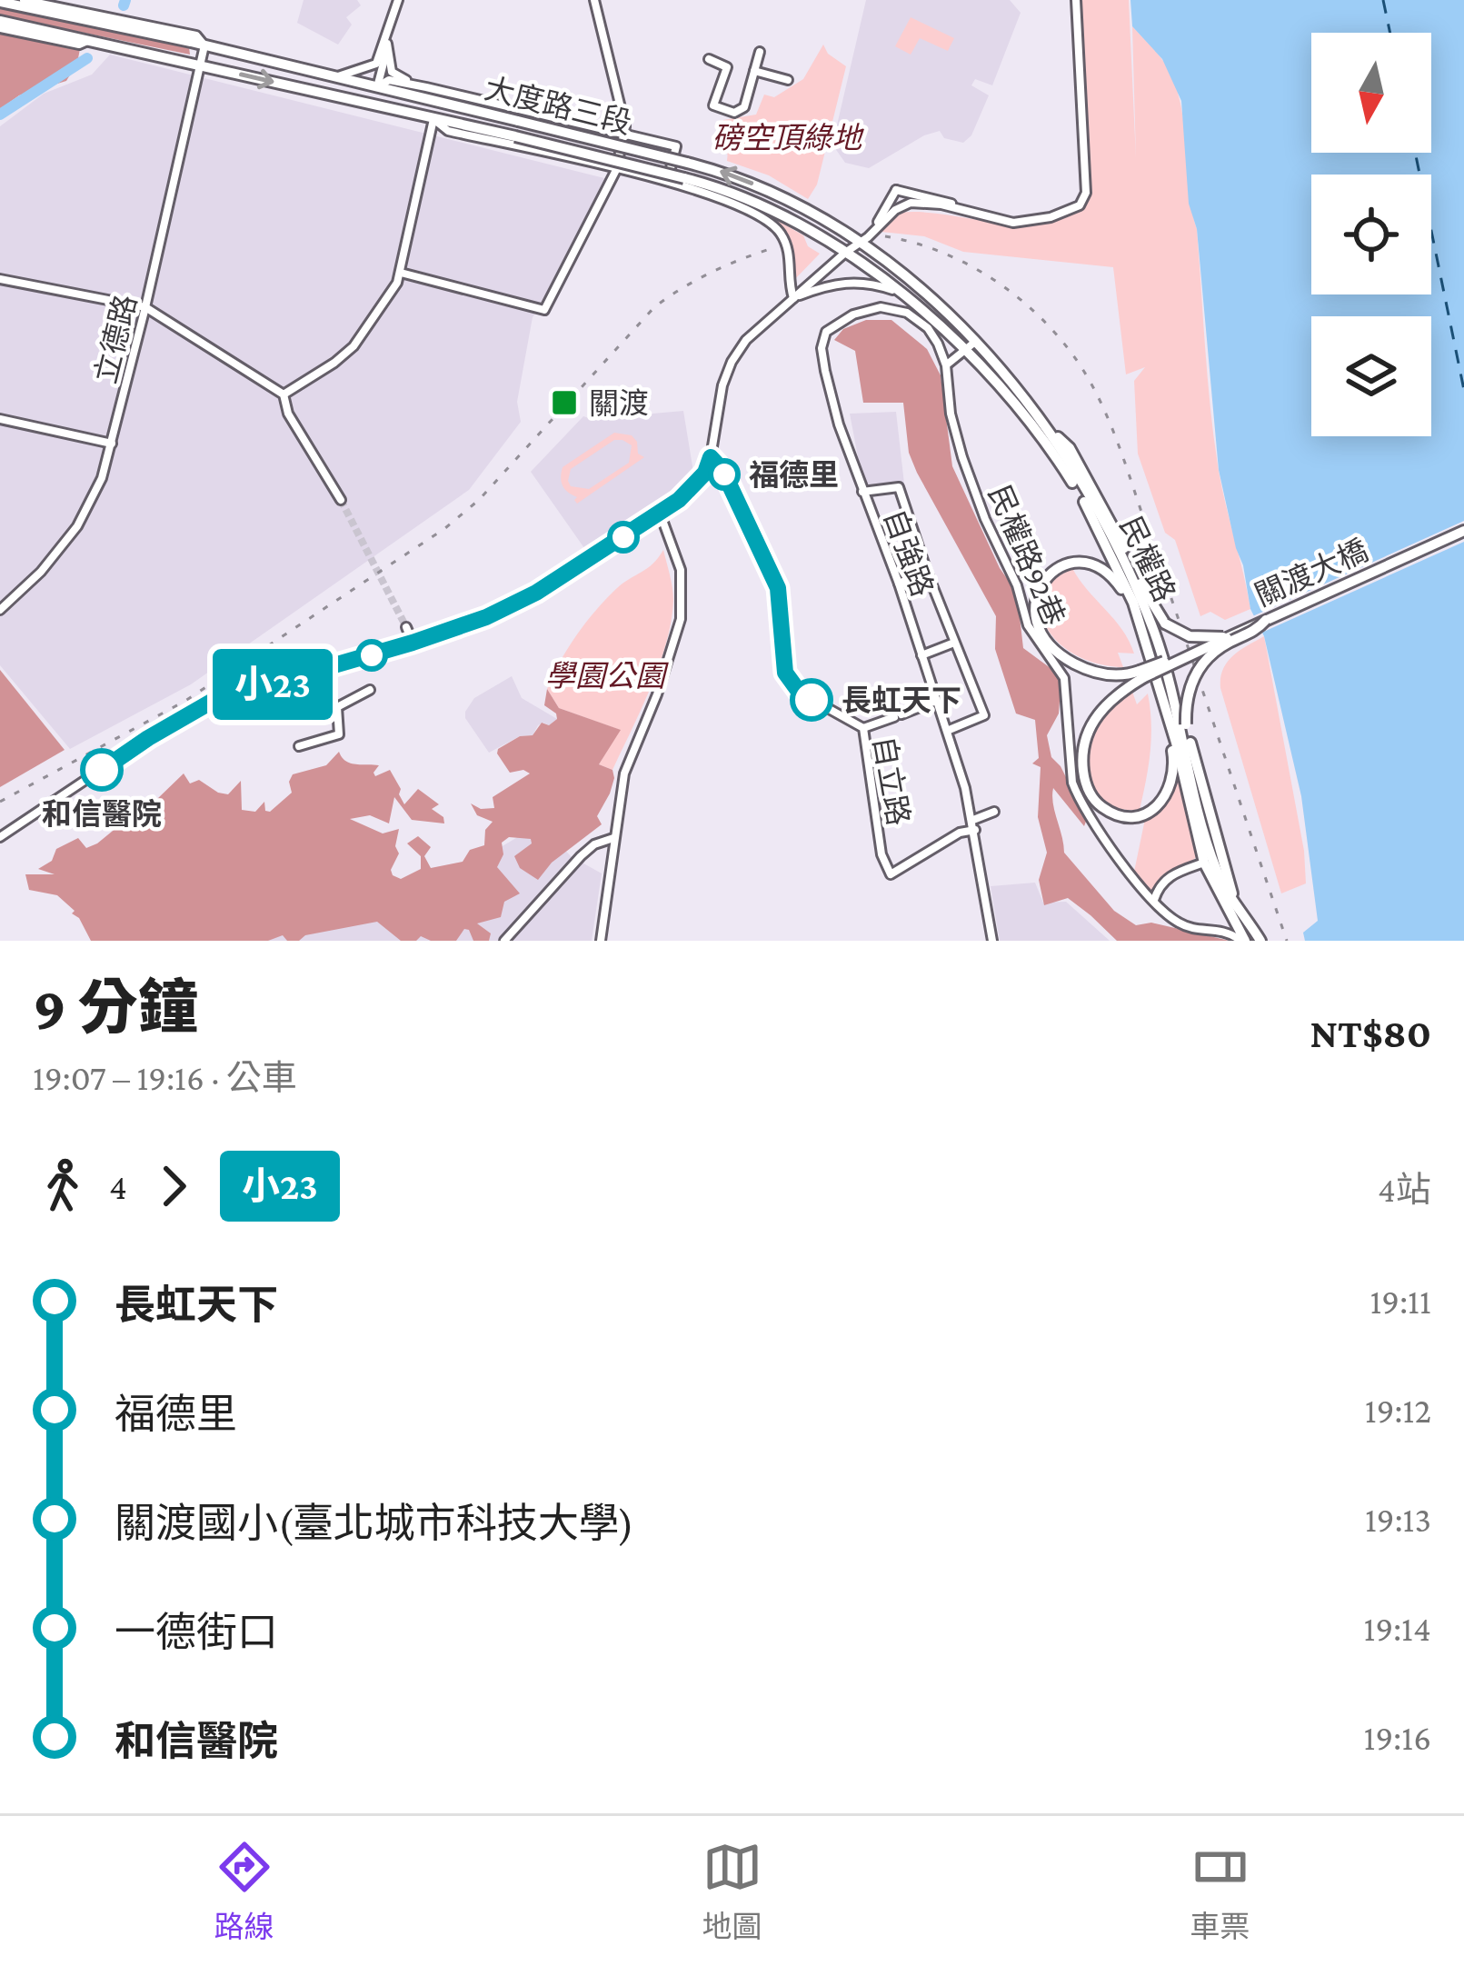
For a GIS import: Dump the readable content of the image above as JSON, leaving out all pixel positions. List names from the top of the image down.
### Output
{
  "streets": {
    "main road": ["大度路三段", "民權路", "關渡大橋"],
    "street": [
      "立德路",
      "自強路",
      "民權路92巷",
      "自立路"
    ]
  },
  "crossings": [
    ["大度路三段", "立德路"],
    ["大度路三段", "民權路"],
    ["自強路", "民權路92巷"],
    ["自強路", "自立路"],
    ["民權路92巷", "民權路"],
    ["民權路", "關渡大橋"]
  ],
  "parks": ["磅空頂綠地", "學園公園"],
  "places": {
    "transit": ["關渡"],
    "other": ["福德里", "長虹天下", "和信醫院"]
  },
  "lines": ["bus line 小23"],
  "north": "bottom",
  "page": {
    "on_map": "小23",
    "heading": ["9 分鐘", "19:07 – 19:16 · 公車", "NT$80"],
    "legs": ["4", "小23", "4站"],
    "list": [
      {
        "name": "長虹天下",
        "value": "19:11"
      },
      {
        "name": "福德里",
        "value": "19:12"
      },
      {
        "name": "關渡國小(臺北城市科技大學)",
        "value": "19:13"
      },
      {
        "name": "一德街口",
        "value": "19:14"
      },
      {
        "name": "和信醫院",
        "value": "19:16"
      }
    ],
    "tabs": ["路線", "地圖", "車票"]
  }
}
